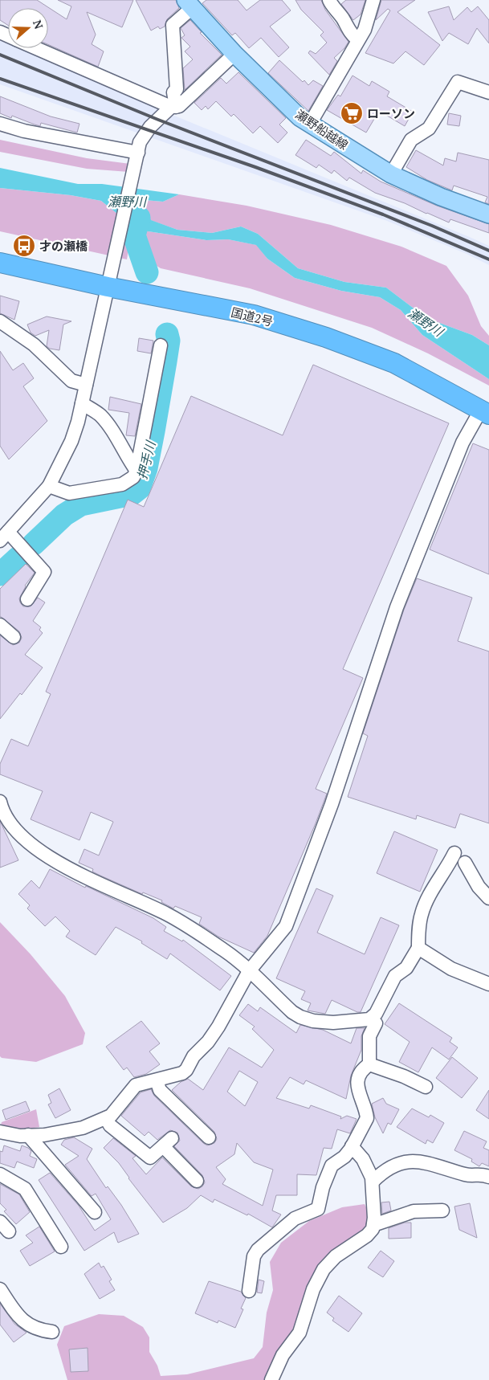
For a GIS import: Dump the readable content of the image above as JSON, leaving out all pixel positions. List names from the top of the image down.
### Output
{
  "streets": {
    "highway": ["国道2号"],
    "main road": ["瀬野船越線"]
  },
  "water": ["瀬野川", "押手川"],
  "places": {
    "supermarket": ["ローソン"],
    "bus stop": ["才の瀬橋"]
  },
  "north": "right"
}
